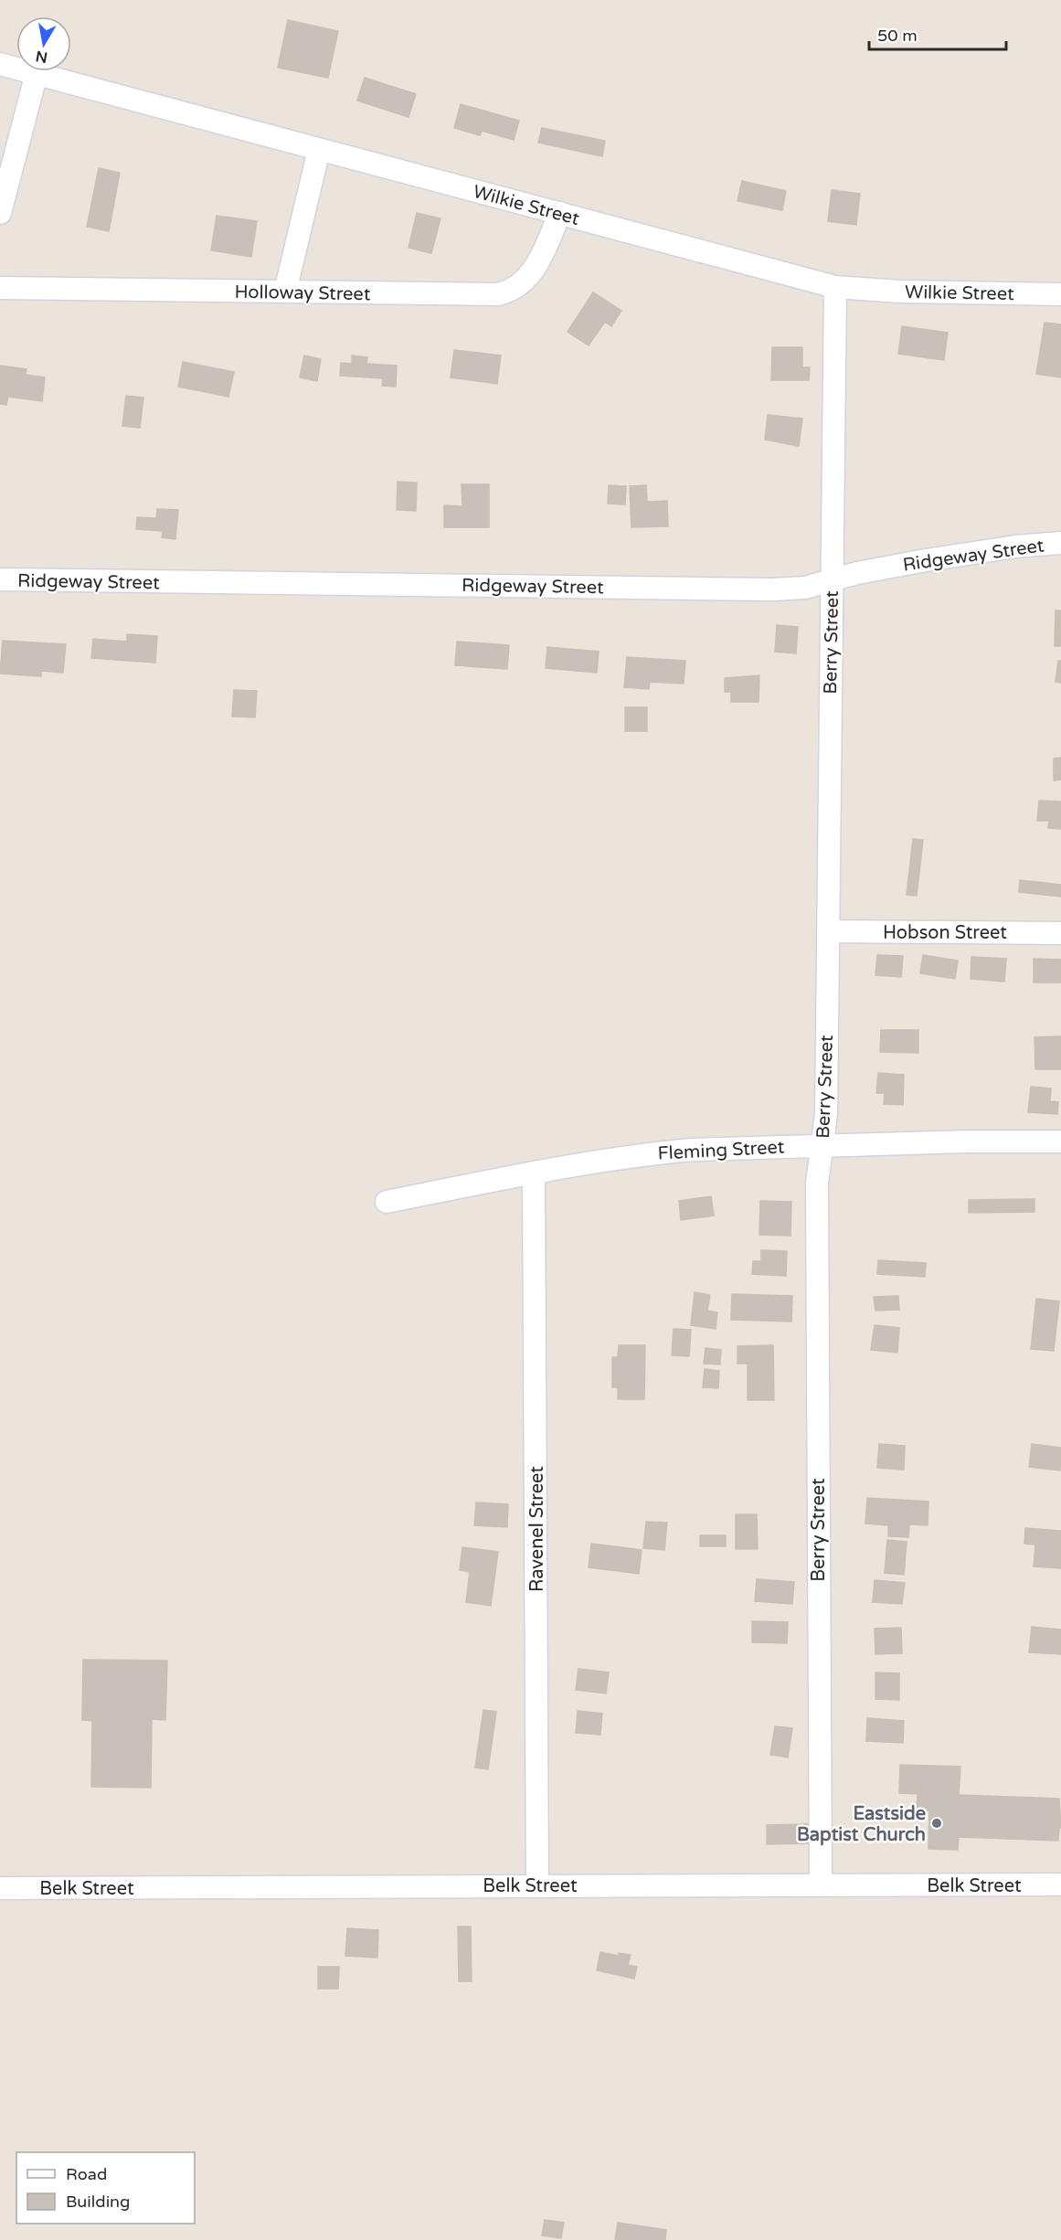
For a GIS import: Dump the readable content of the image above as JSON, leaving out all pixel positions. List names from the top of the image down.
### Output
{
  "streets": {
    "street": [
      "Wilkie Street",
      "Holloway Street",
      "Ridgeway Street",
      "Berry Street",
      "Hobson Street",
      "Fleming Street",
      "Ravenel Street",
      "Belk Street"
    ]
  },
  "crossings": [
    ["Wilkie Street", "Holloway Street"],
    ["Wilkie Street", "Berry Street"],
    ["Ridgeway Street", "Berry Street"],
    ["Berry Street", "Hobson Street"],
    ["Berry Street", "Fleming Street"],
    ["Berry Street", "Belk Street"],
    ["Fleming Street", "Ravenel Street"],
    ["Ravenel Street", "Belk Street"]
  ],
  "places": ["Eastside Baptist Church"],
  "legend": ["Road", "Building"],
  "scale_bar": "50 m",
  "north": "bottom"
}
